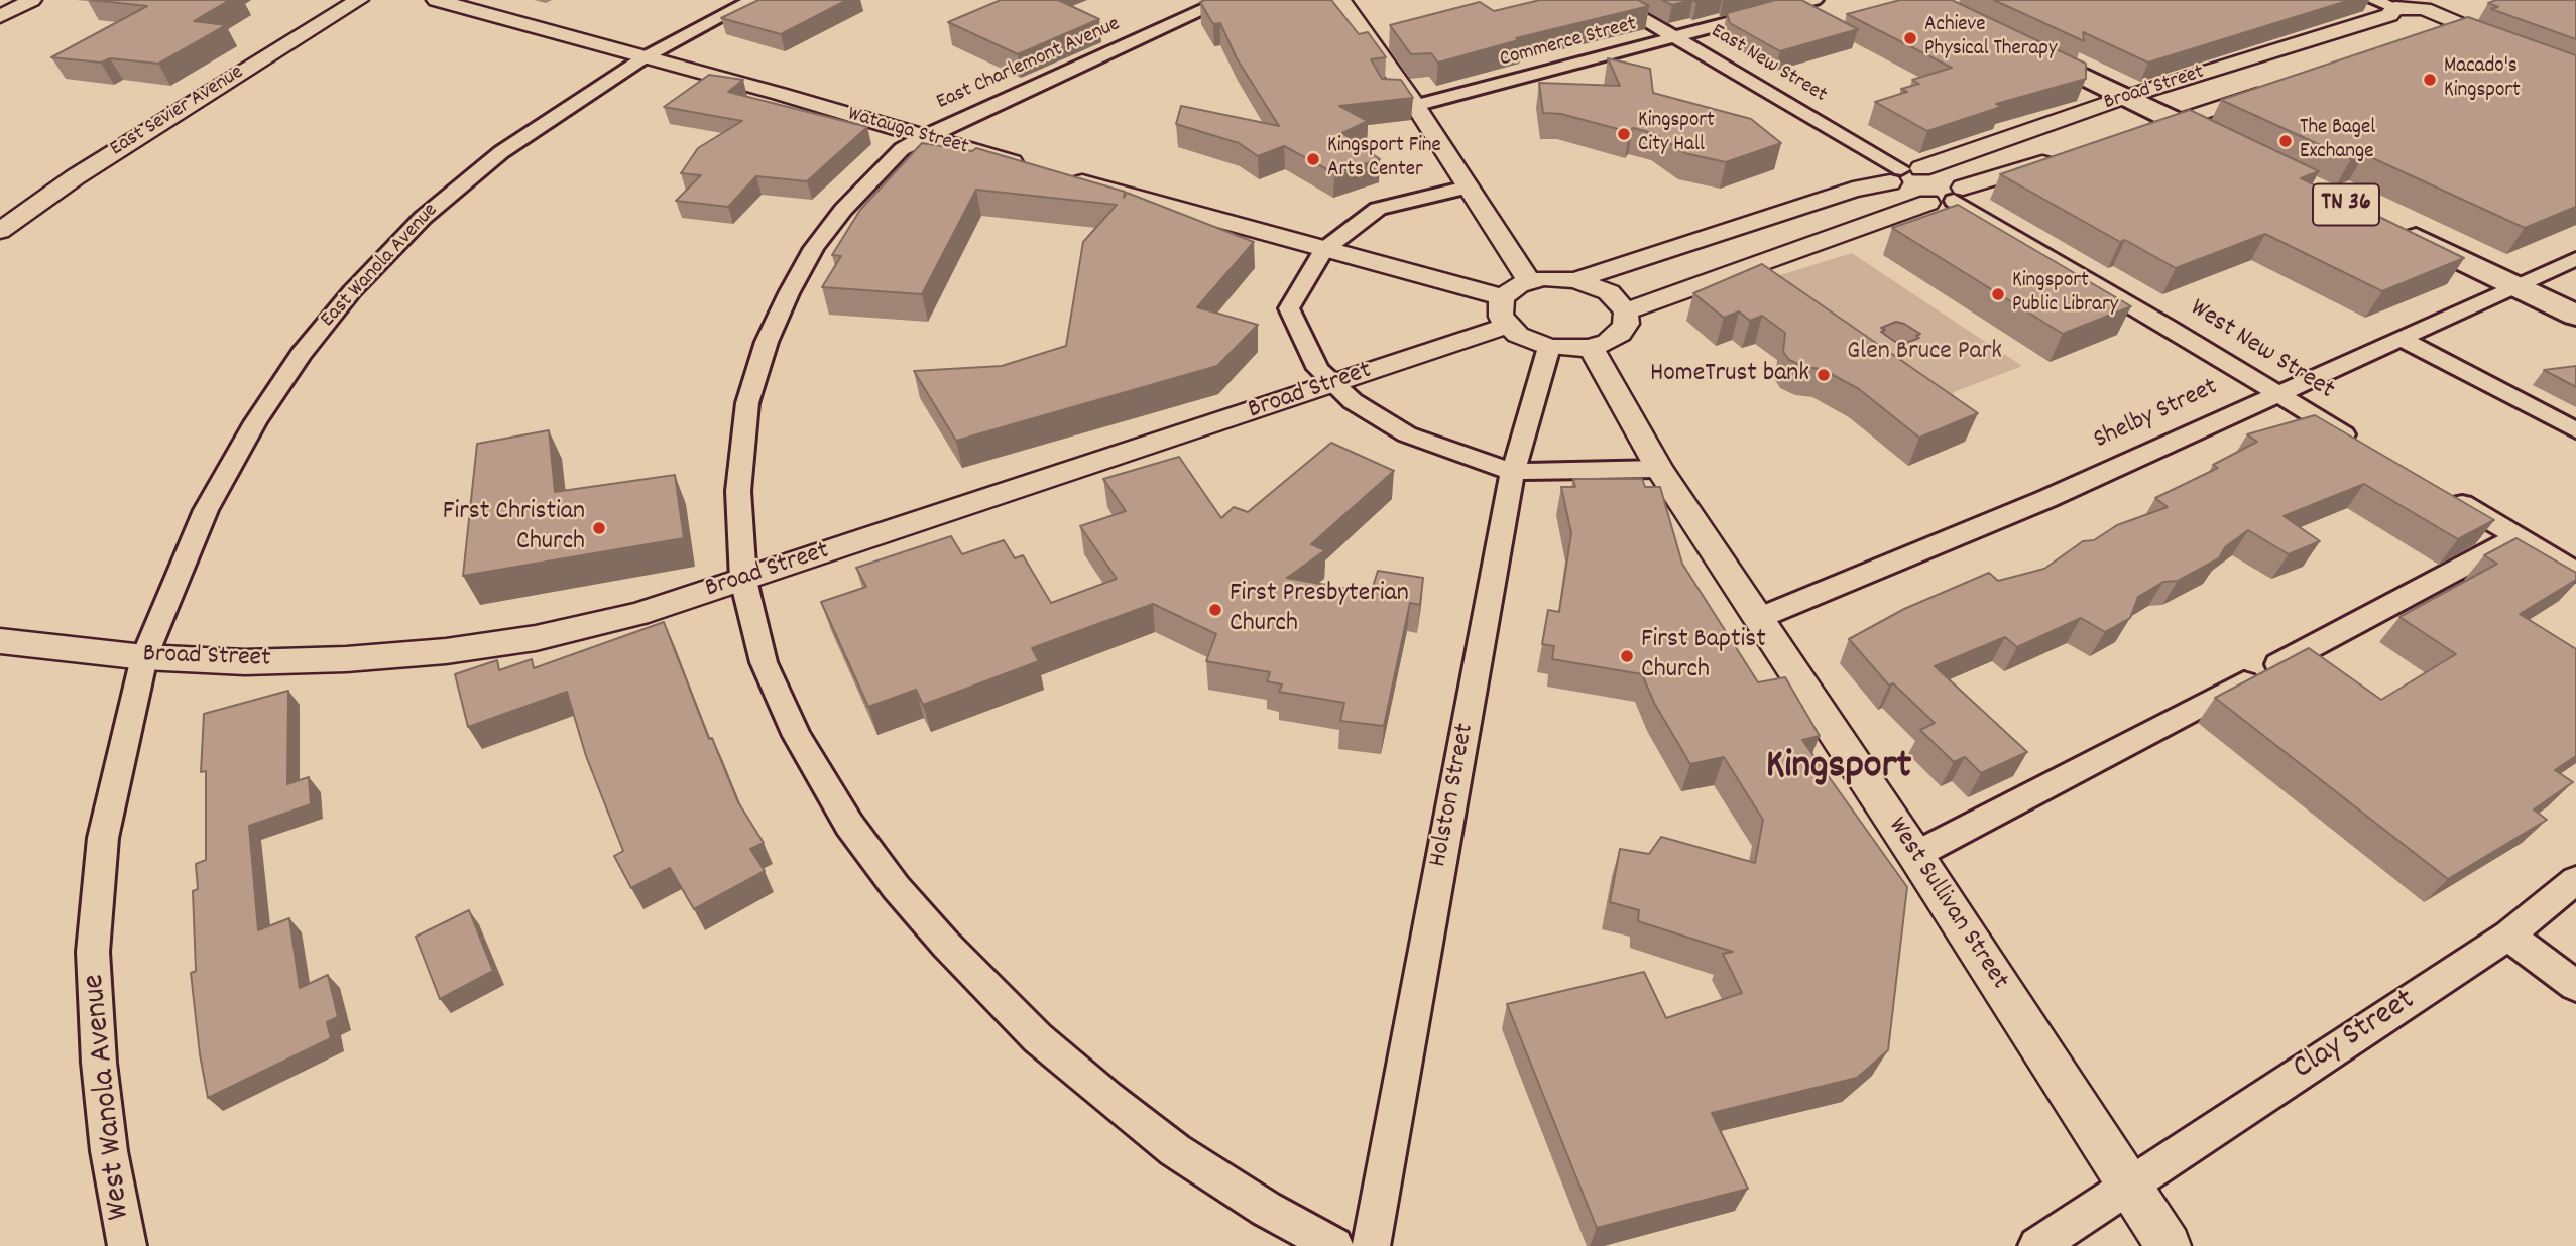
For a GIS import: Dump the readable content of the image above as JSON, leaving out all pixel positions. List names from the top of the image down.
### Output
{
  "streets": {
    "main road": ["TN 36"],
    "street": [
      "Commerce Street",
      "East Charlemont Avenue",
      "East New Street",
      "Broad Street",
      "East Sevier Avenue",
      "Watauga Street",
      "East Wanola Avenue",
      "West New Street",
      "Shelby Street",
      "Holston Street",
      "West Sullivan Street",
      "Clay Street",
      "West Wanola Avenue"
    ]
  },
  "crossings": [
    ["Commerce Street", "East New Street"],
    ["East Charlemont Avenue", "Broad Street"],
    ["East Charlemont Avenue", "Watauga Street"],
    ["East New Street", "Broad Street"],
    ["Broad Street", "East Wanola Avenue"],
    ["Broad Street", "West Wanola Avenue"],
    ["Watauga Street", "East Wanola Avenue"],
    ["TN 36", "Shelby Street"],
    ["East Wanola Avenue", "West Wanola Avenue"],
    ["West New Street", "Shelby Street"],
    ["Shelby Street", "West Sullivan Street"],
    ["West Sullivan Street", "Clay Street"]
  ],
  "districts": ["Kingsport"],
  "parks": ["Glen Bruce Park"],
  "places": [
    "Achieve Physical Therapy",
    "Macado's Kingsport",
    "Kingsport City Hall",
    "The Bagel Exchange",
    "Kingsport Fine Arts Center",
    "Kingsport Public Library",
    "HomeTrust bank",
    "First Christian Church",
    "First Presbyterian Church",
    "First Baptist Church"
  ]
}
